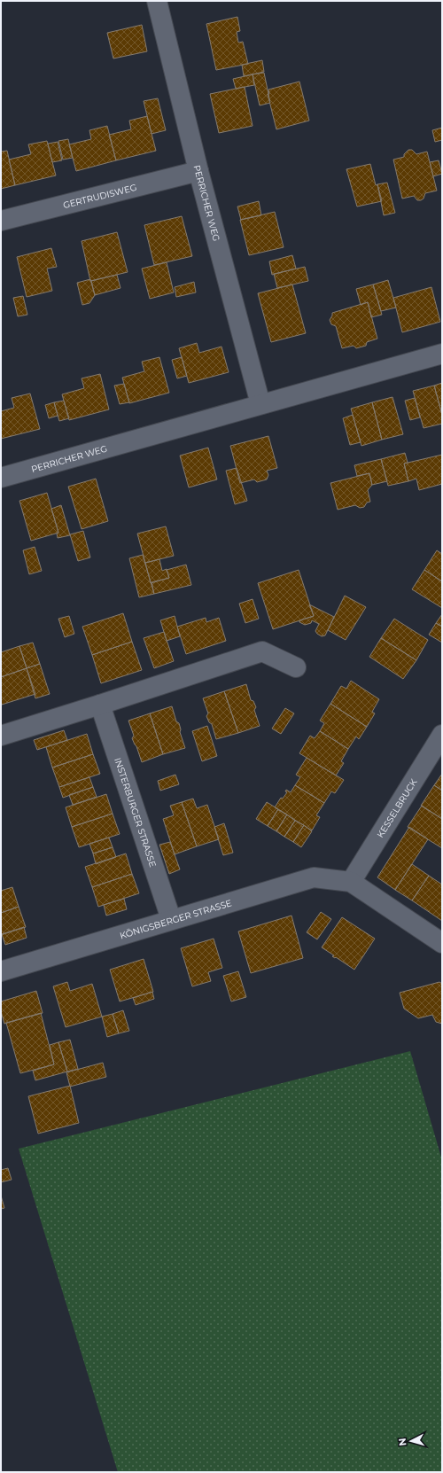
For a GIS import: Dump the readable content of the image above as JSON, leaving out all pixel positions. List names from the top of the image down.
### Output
{
  "streets": {
    "street": [
      "GERTRUDISWEG",
      "PERRICHER WEG",
      "KESSELBRUCK",
      "INSTERBURGER STRASSE",
      "KÖNIGSBERGER STRASSE"
    ]
  },
  "crossings": [
    ["GERTRUDISWEG", "PERRICHER WEG"],
    ["KESSELBRUCK", "KÖNIGSBERGER STRASSE"],
    ["INSTERBURGER STRASSE", "KÖNIGSBERGER STRASSE"]
  ],
  "north": "left"
}
